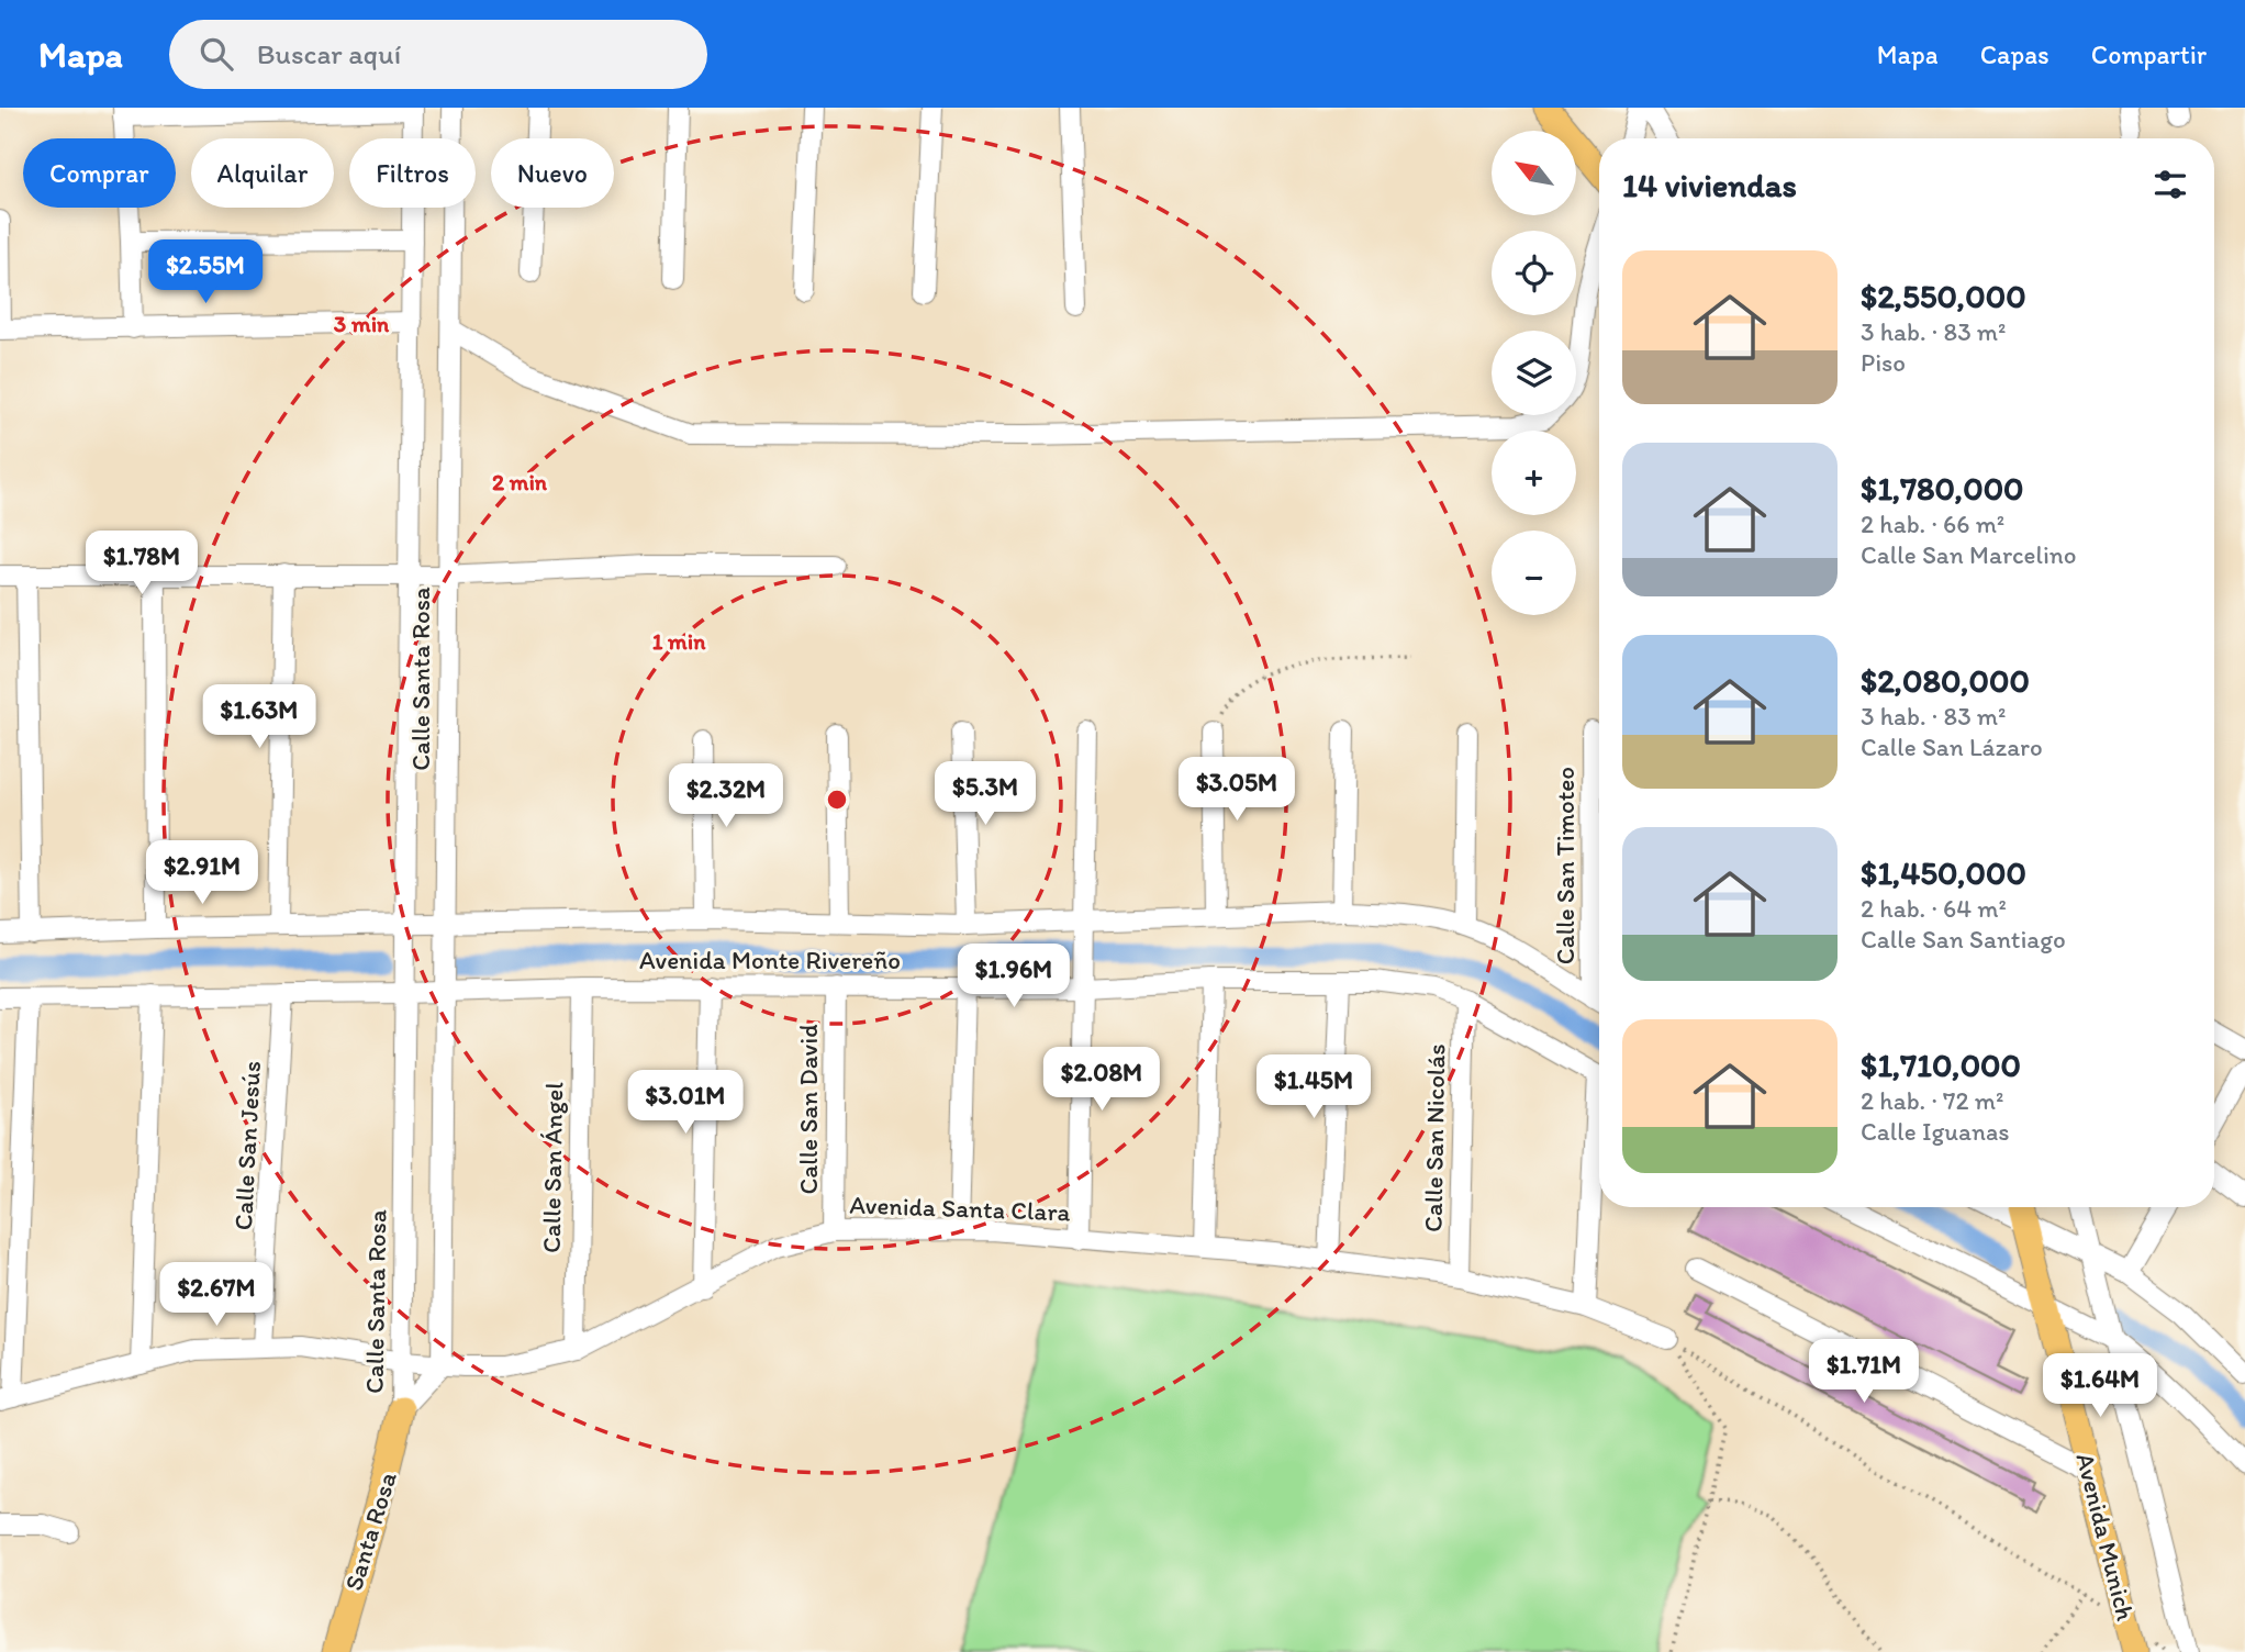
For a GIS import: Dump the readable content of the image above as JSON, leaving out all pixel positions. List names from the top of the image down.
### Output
{
  "streets": {
    "main road": ["Santa Rosa", "Avenida Munich"],
    "street": [
      "Calle Santa Rosa",
      "Calle San Timoteo",
      "Avenida Monte Rivereño",
      "Calle San David",
      "Calle San Nicolás",
      "Calle San Jesús",
      "Calle San Ángel",
      "Avenida Santa Clara"
    ]
  },
  "crossings": [
    ["Calle Santa Rosa", "Avenida Monte Rivereño"],
    ["Calle Santa Rosa", "Avenida Santa Clara"],
    ["Calle Santa Rosa", "Santa Rosa"],
    ["Avenida Monte Rivereño", "Calle San David"],
    ["Avenida Monte Rivereño", "Calle San Nicolás"],
    ["Avenida Monte Rivereño", "Calle San Jesús"],
    ["Avenida Monte Rivereño", "Calle San Ángel"],
    ["Calle San David", "Avenida Santa Clara"],
    ["Calle San Nicolás", "Avenida Santa Clara"],
    ["Calle San Jesús", "Avenida Santa Clara"],
    ["Calle San Ángel", "Avenida Santa Clara"]
  ],
  "north": "top left",
  "page": {
    "header": "Mapa",
    "search": "Buscar aquí",
    "nav": ["Mapa", "Capas", "Compartir"],
    "map_buttons": ["+", "−"],
    "chip": [
      "Comprar",
      "Alquilar",
      "Filtros",
      "Nuevo"
    ],
    "heading": "14 viviendas",
    "list": [
      {
        "name": "$2,550,000",
        "note": "3 hab. · 83 m² · Piso"
      },
      {
        "name": "$1,780,000",
        "note": "2 hab. · 66 m² · Calle San Marcelino"
      },
      {
        "name": "$2,080,000",
        "note": "3 hab. · 83 m² · Calle San Lázaro"
      },
      {
        "name": "$1,450,000",
        "note": "2 hab. · 64 m² · Calle San Santiago"
      },
      {
        "name": "$1,710,000",
        "note": "2 hab. · 72 m² · Calle Iguanas"
      }
    ],
    "price": [
      "$2.55M",
      "$1.78M",
      "$1.63M",
      "$3.05M",
      "$5.3M",
      "$2.32M",
      "$2.91M",
      "$1.96M",
      "$2.08M",
      "$1.45M",
      "$3.01M",
      "$2.67M",
      "$1.71M",
      "$1.64M"
    ]
  },
  "rings": ["3 min", "2 min", "1 min"]
}
